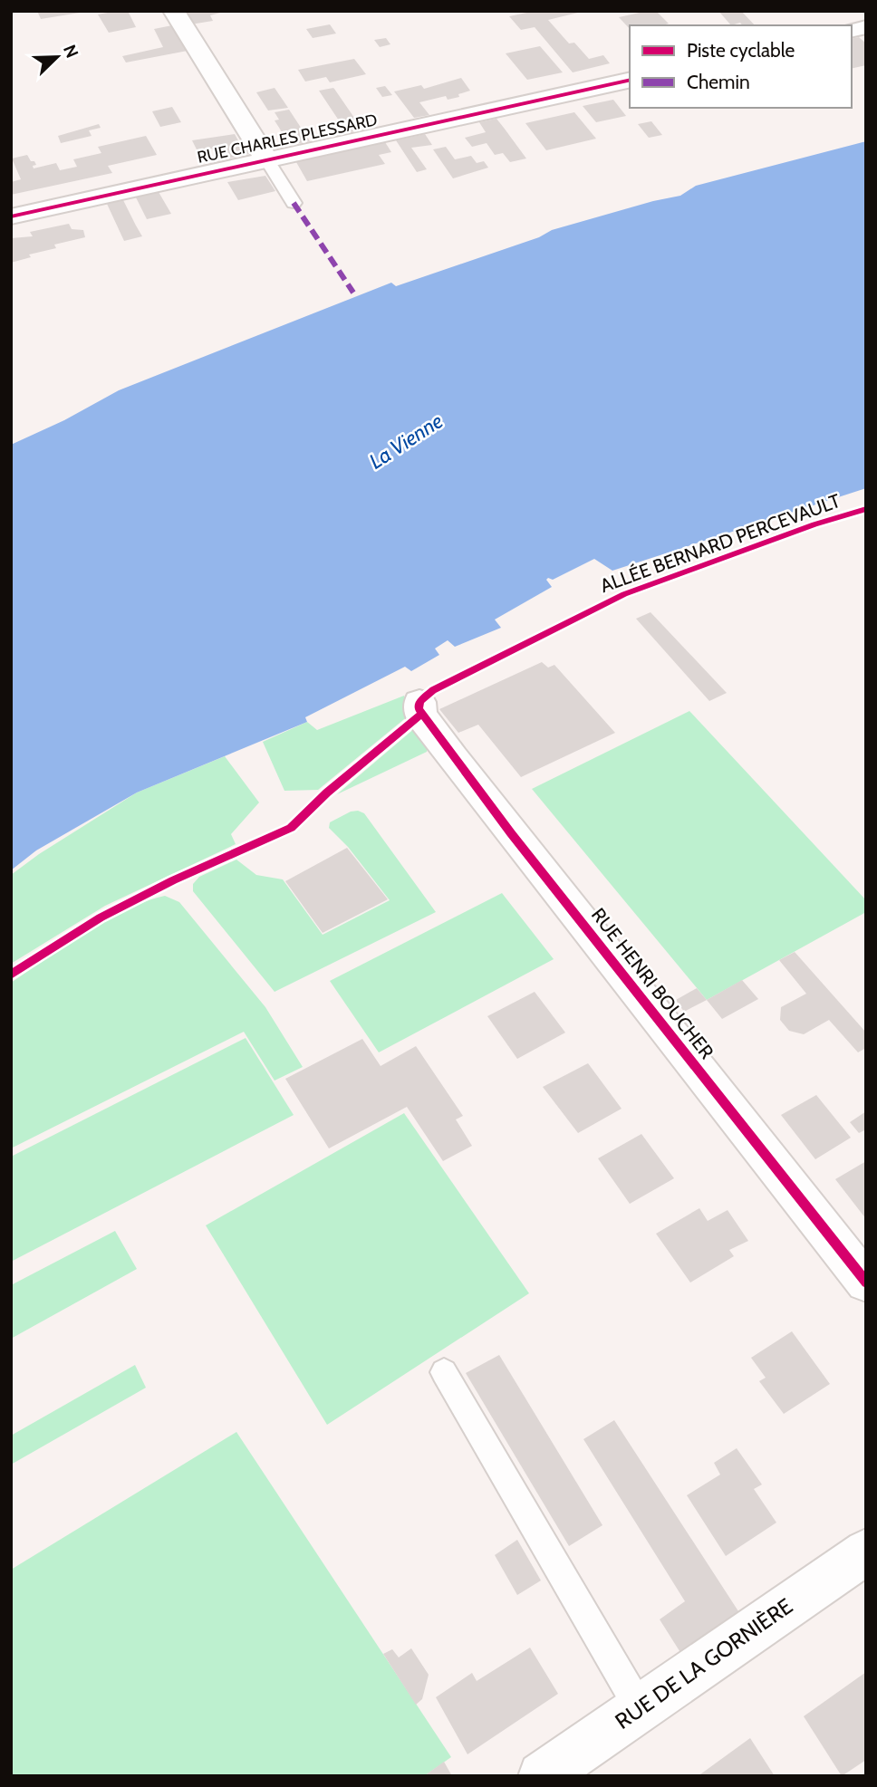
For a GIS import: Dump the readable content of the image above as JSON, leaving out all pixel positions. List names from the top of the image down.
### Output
{
  "streets": {
    "street": ["RUE CHARLES PLESSARD", "RUE HENRI BOUCHER", "RUE DE LA GORNIÈRE"],
    "cycle path": ["ALLÉE BERNARD PERCEVAULT"]
  },
  "water": ["La Vienne"],
  "legend": ["Piste cyclable", "Chemin"],
  "north": "top right"
}
